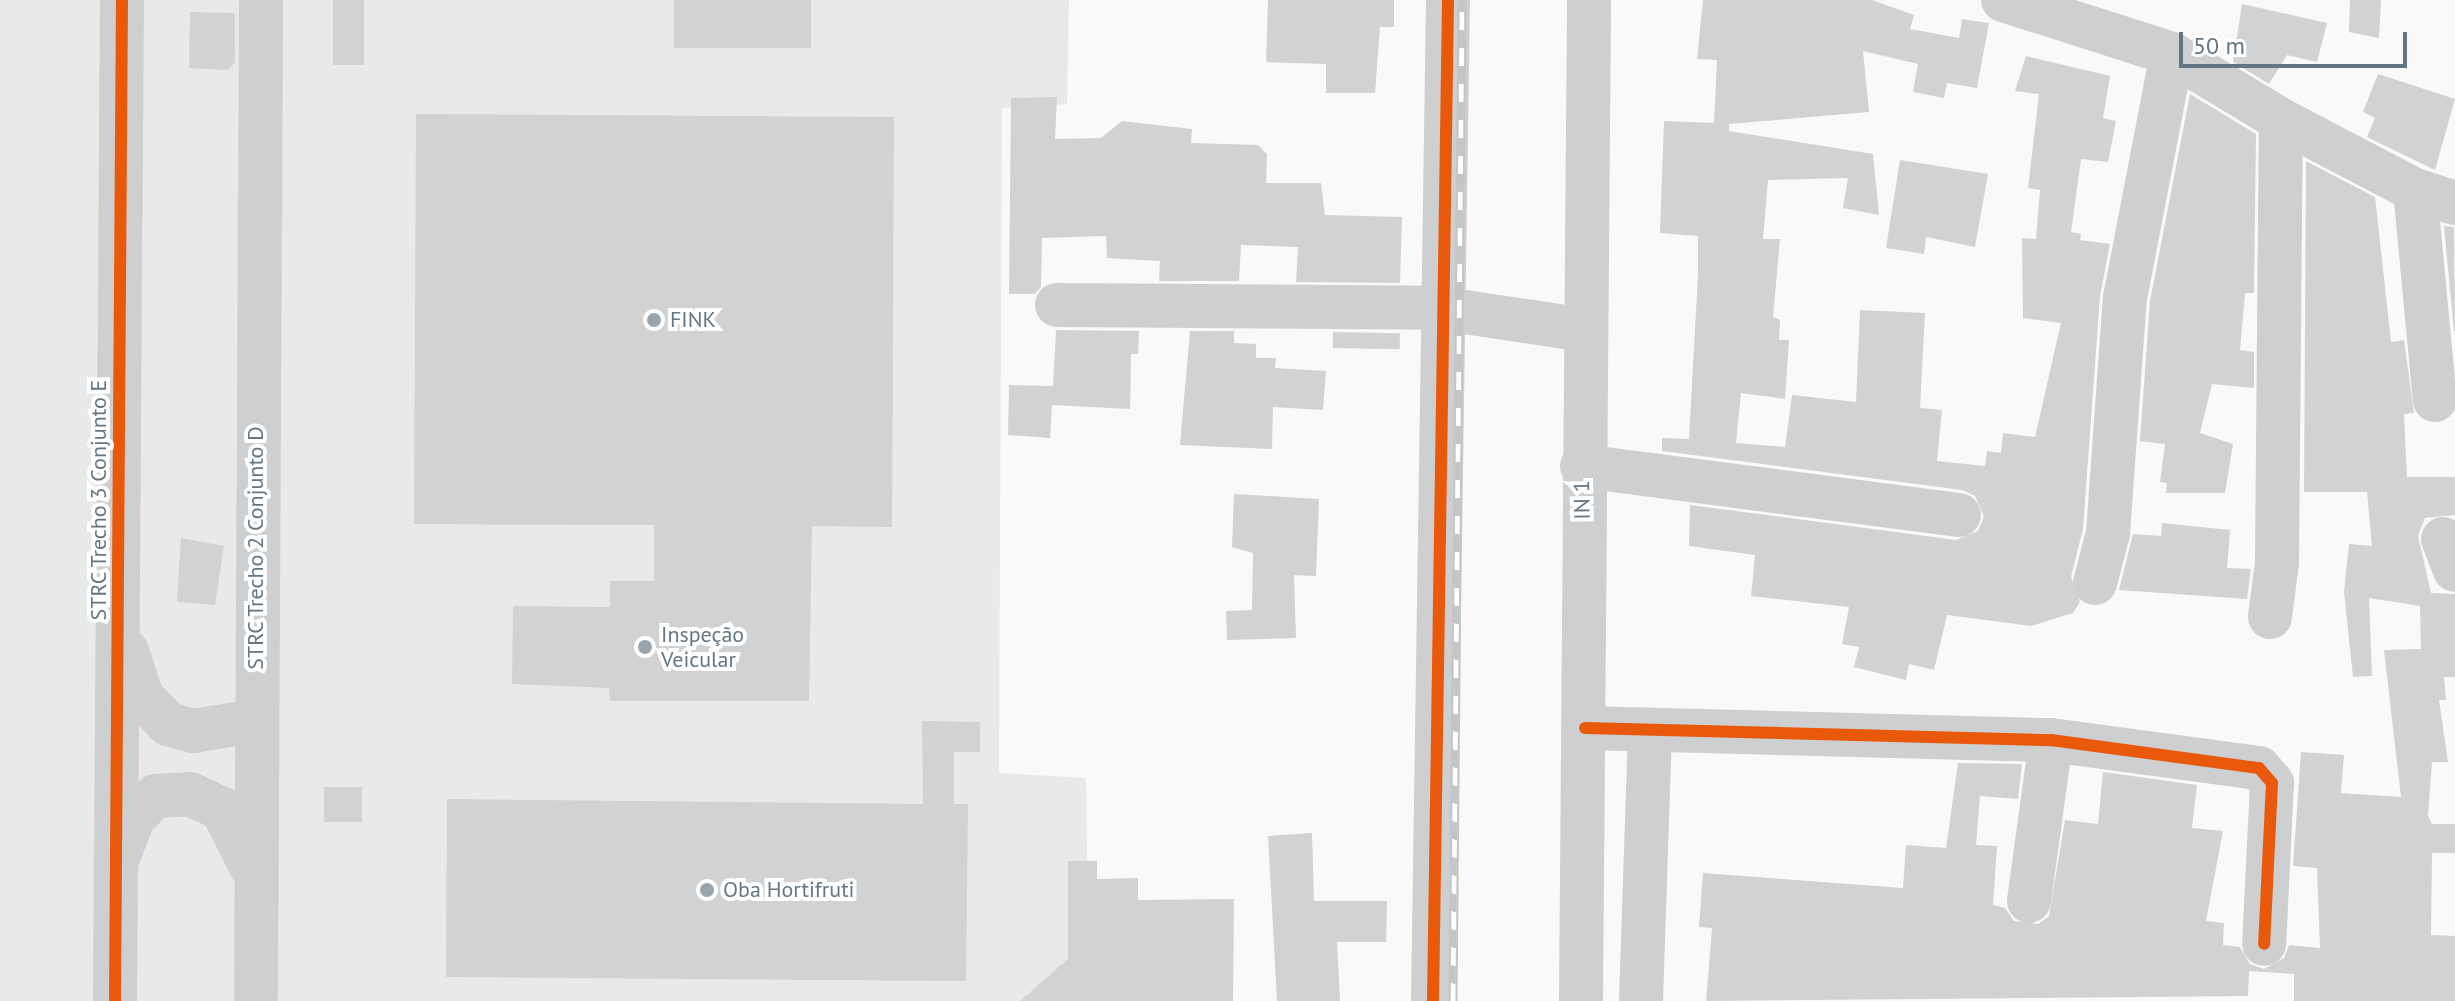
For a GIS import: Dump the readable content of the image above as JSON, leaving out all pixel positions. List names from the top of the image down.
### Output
{
  "streets": {
    "street": ["STRC Trecho 3 Conjunto E", "IN 1", "STRC Trecho 2 Conjunto D"]
  },
  "places": ["FINK", "Inspeção Veicular", "Oba Hortifruti"],
  "scale_bar": "50 m"
}
